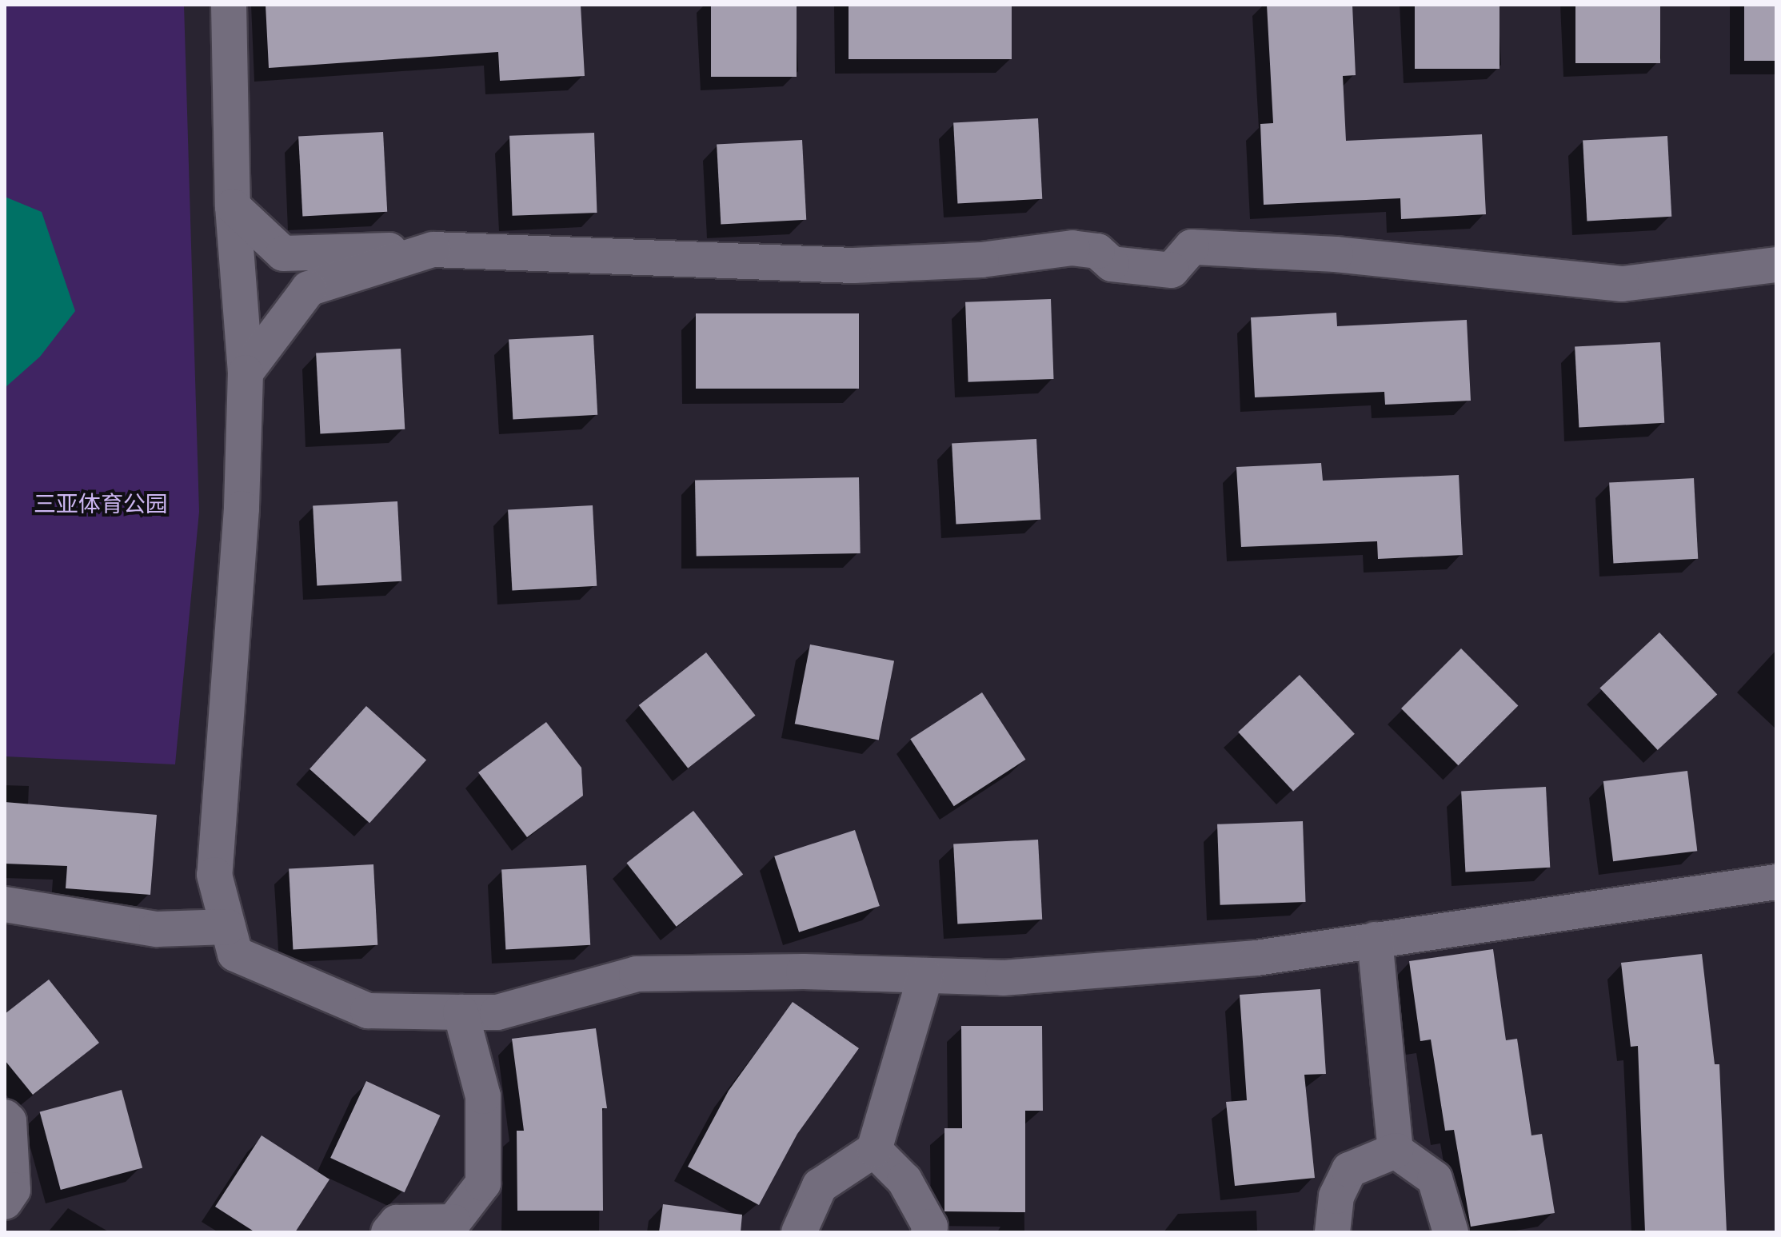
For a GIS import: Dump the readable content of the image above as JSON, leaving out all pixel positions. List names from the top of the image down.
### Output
{
  "parks": ["三亚体育公园"]
}
